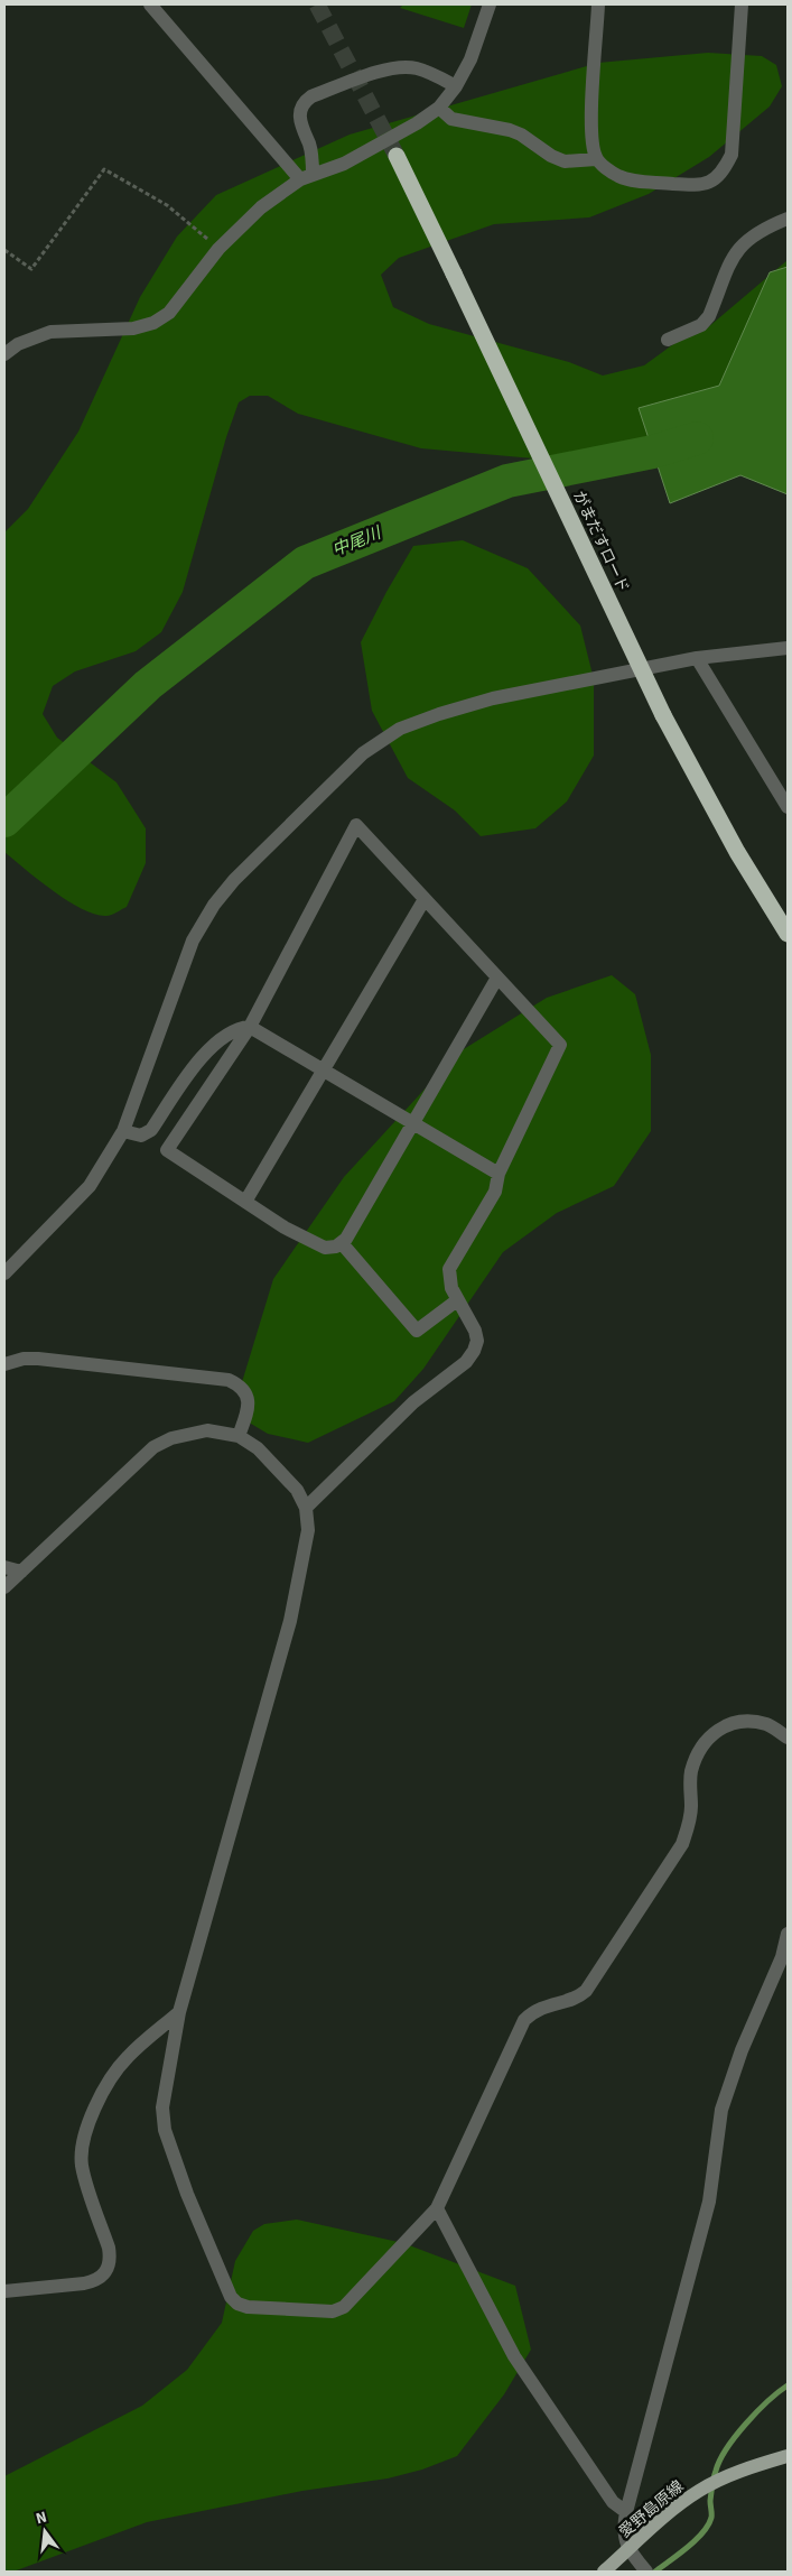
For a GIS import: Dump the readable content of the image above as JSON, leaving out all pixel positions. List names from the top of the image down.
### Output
{
  "streets": {
    "highway": ["がまだすロード"],
    "main road": ["愛野島原線"]
  },
  "water": ["中尾川"],
  "north": "top"
}
